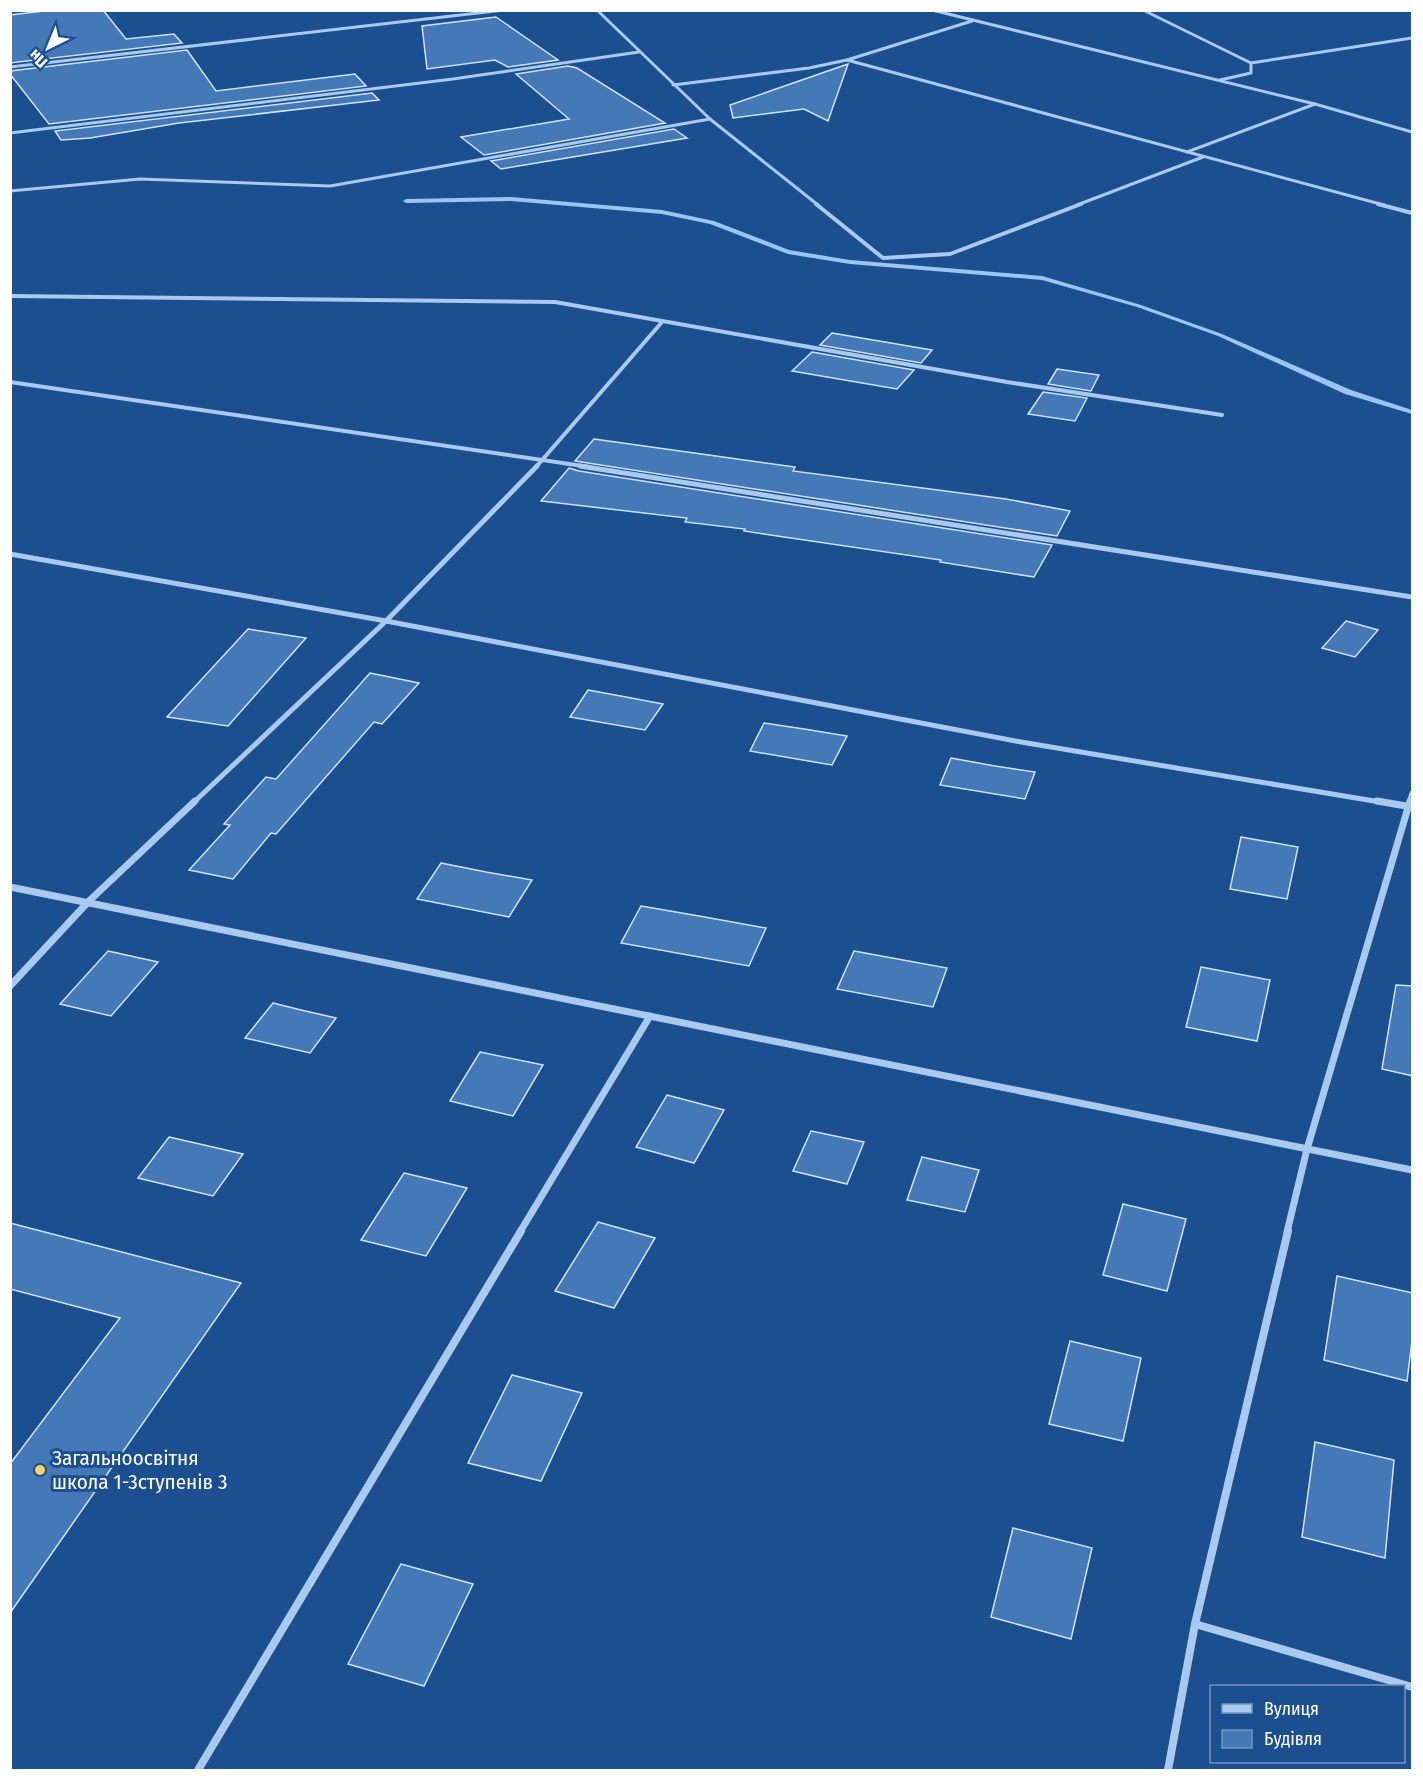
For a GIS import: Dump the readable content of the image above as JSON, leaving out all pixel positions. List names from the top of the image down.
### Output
{
  "places": ["Загальноосвiтня школа 1-3ступенiв 3"],
  "legend": ["Вулиця", "Будівля"],
  "north": "bottom left"
}
